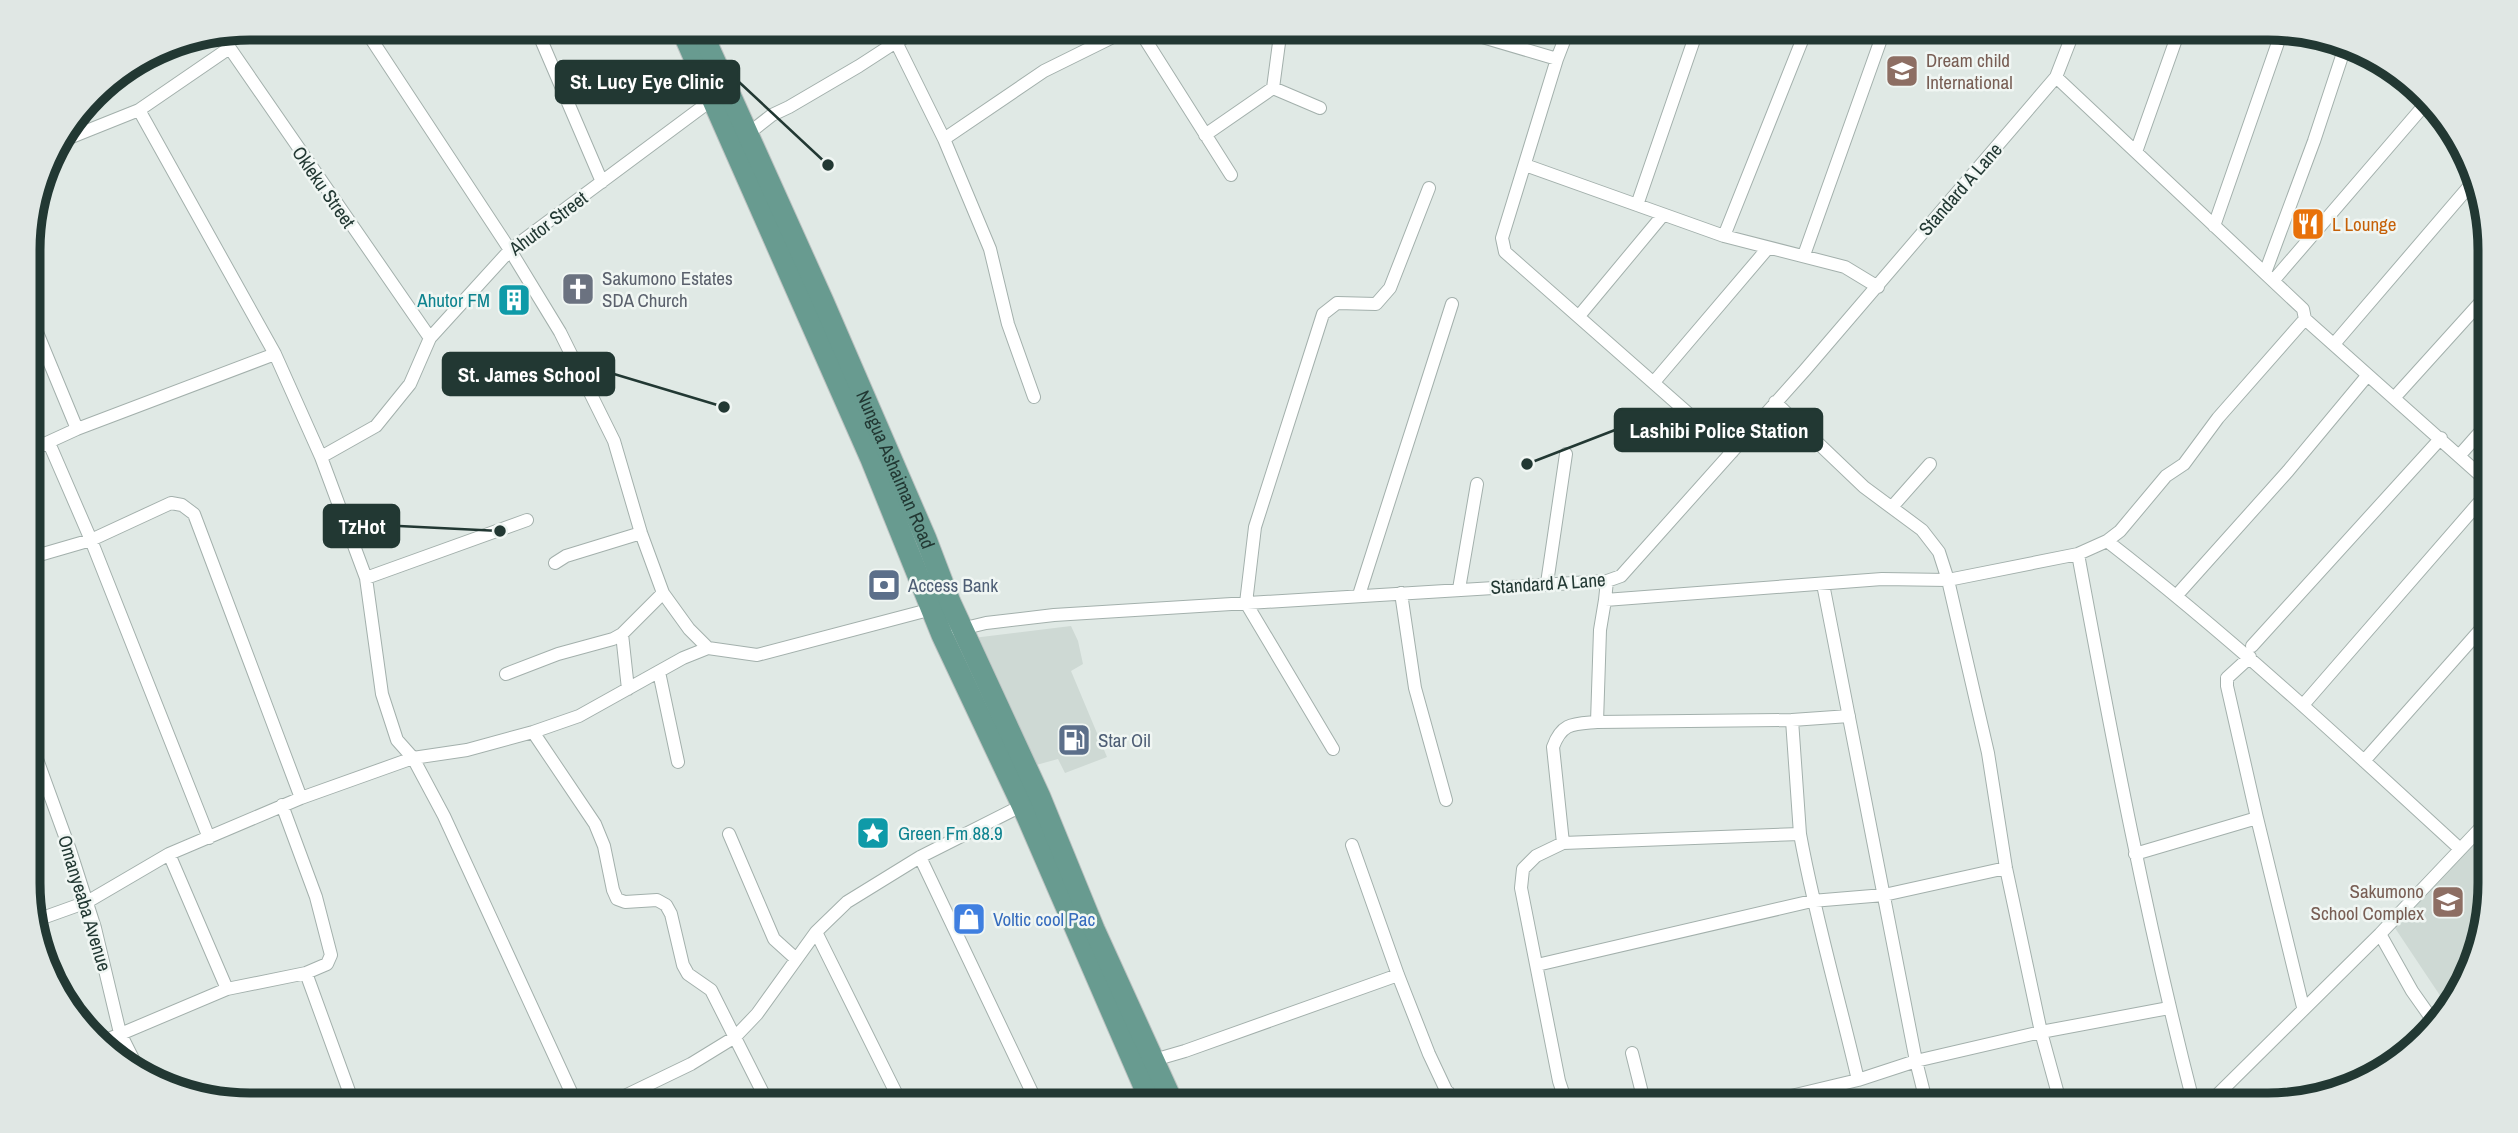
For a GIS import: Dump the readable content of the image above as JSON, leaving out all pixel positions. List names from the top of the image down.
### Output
{
  "streets": {
    "main road": ["Nungua Ashaiman Road"],
    "street": [
      "Okleku Street",
      "Standard A Lane",
      "Ahutor Street",
      "Omanyeaba Avenue"
    ]
  },
  "crossings": [
    ["Okleku Street", "Ahutor Street"],
    ["Standard A Lane", "Nungua Ashaiman Road"],
    ["Ahutor Street", "Nungua Ashaiman Road"]
  ],
  "places": {
    "school or university": ["Dream child International", "Sakumono School Complex"],
    "other": [
      "St. Lucy Eye Clinic",
      "St. James School",
      "Lashibi Police Station",
      "TzHot"
    ],
    "restaurant": ["L Lounge"],
    "church": ["Sakumono Estates SDA Church"],
    "building": ["Ahutor FM"],
    "bank": ["Access Bank"],
    "fuel station": ["Star Oil"],
    "place": ["Green Fm 88.9"],
    "shop": ["Voltic cool Pac"]
  }
}
